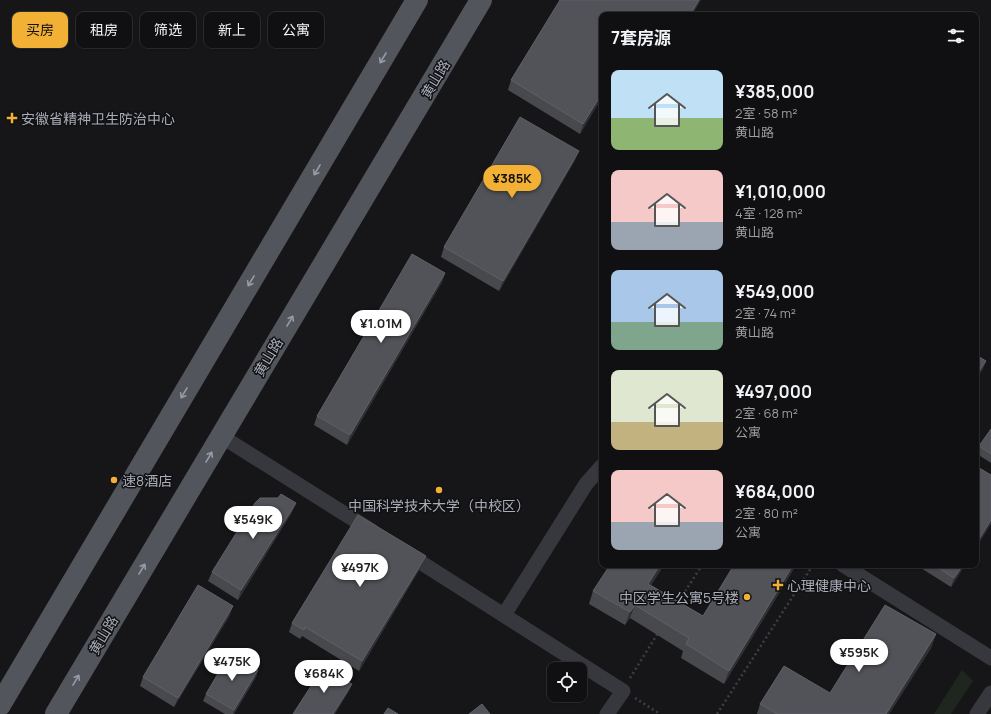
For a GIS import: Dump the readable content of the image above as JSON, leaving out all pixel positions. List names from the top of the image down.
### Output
{
  "streets": {
    "main road": ["黄山路"]
  },
  "places": {
    "health": ["安徽省精神卫生防治中心", "心理健康中心"],
    "other": ["速8酒店", "中国科学技术大学（中校区）", "中区学生公寓5号楼"]
  },
  "page": {
    "chip": [
      "买房",
      "租房",
      "筛选",
      "新上",
      "公寓"
    ],
    "heading": "7套房源",
    "list": [
      {
        "name": "¥385,000",
        "note": "2室 · 58 m² · 黄山路"
      },
      {
        "name": "¥1,010,000",
        "note": "4室 · 128 m² · 黄山路"
      },
      {
        "name": "¥549,000",
        "note": "2室 · 74 m² · 黄山路"
      },
      {
        "name": "¥497,000",
        "note": "2室 · 68 m² · 公寓"
      },
      {
        "name": "¥684,000",
        "note": "2室 · 80 m² · 公寓"
      }
    ],
    "price": [
      "¥385K",
      "¥1.01M",
      "¥549K",
      "¥497K",
      "¥595K",
      "¥475K",
      "¥684K"
    ]
  }
}
